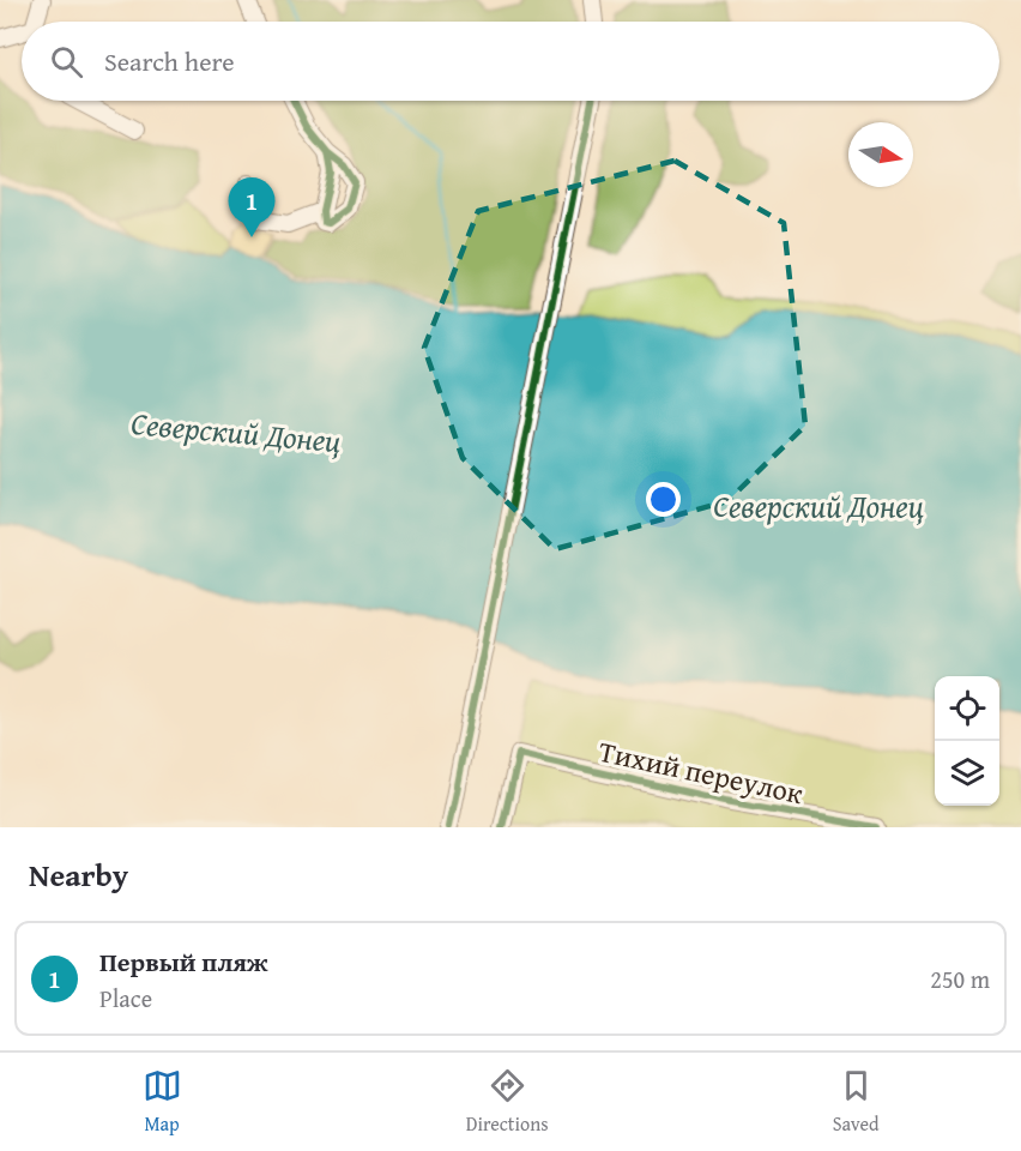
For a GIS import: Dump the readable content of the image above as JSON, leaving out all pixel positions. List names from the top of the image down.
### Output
{
  "streets": {
    "street": ["Тихий переулок"]
  },
  "water": ["Северский Донец"],
  "north": "right",
  "page": {
    "search": "Search here",
    "pins": "1",
    "heading": "Nearby",
    "list": [
      {
        "mark": "1",
        "name": "Первый пляж",
        "note": "Place",
        "value": "250 m"
      }
    ],
    "nav": ["Map", "Directions", "Saved"]
  }
}
